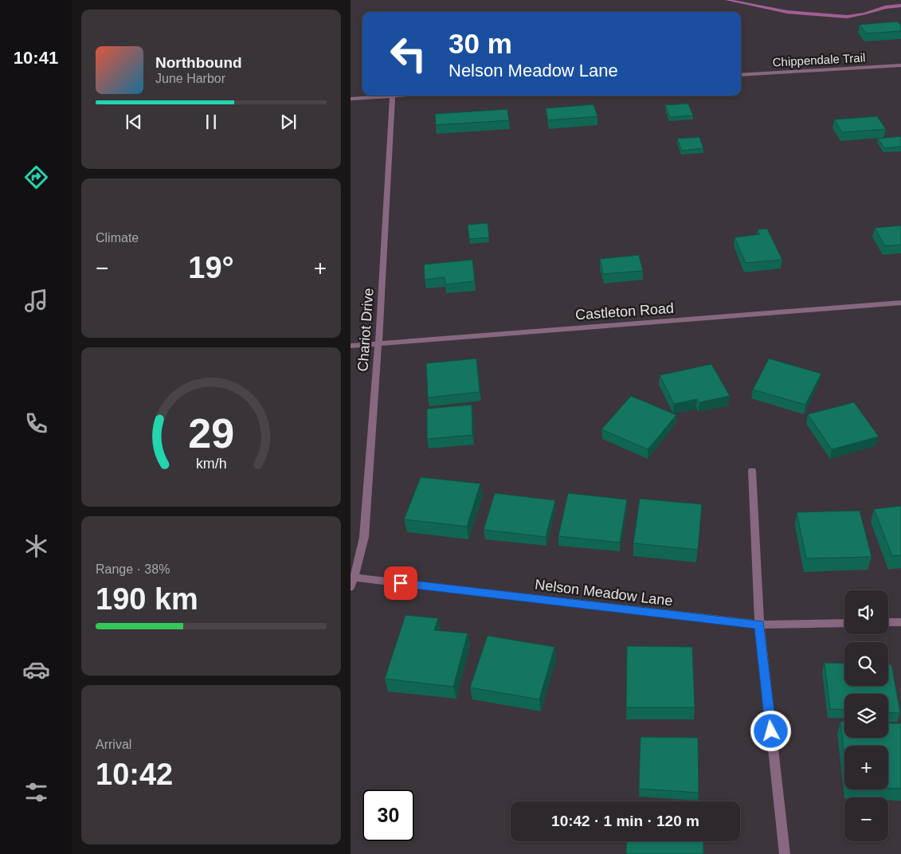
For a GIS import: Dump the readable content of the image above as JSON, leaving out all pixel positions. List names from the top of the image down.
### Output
{
  "streets": {
    "street": [
      "Chippendale Trail",
      "Castleton Road",
      "Chariot Drive",
      "Nelson Meadow Lane"
    ]
  },
  "crossings": [
    ["Castleton Road", "Chariot Drive"],
    ["Chariot Drive", "Nelson Meadow Lane"]
  ],
  "page": {
    "tabs": "10:41",
    "turn": ["30 m", "Nelson Meadow Lane"],
    "song": ["Northbound", "June Harbor"],
    "tile": [
      "Climate",
      ["Range · 38%", "190 km"],
      ["Arrival", "10:42"]
    ],
    "heat": ["−", "19°", "+"],
    "map_buttons": ["+", "−"],
    "limit": "30",
    "trip": "10:42 · 1 min · 120 m",
    "gauge": ["29", "km/h"]
  }
}
